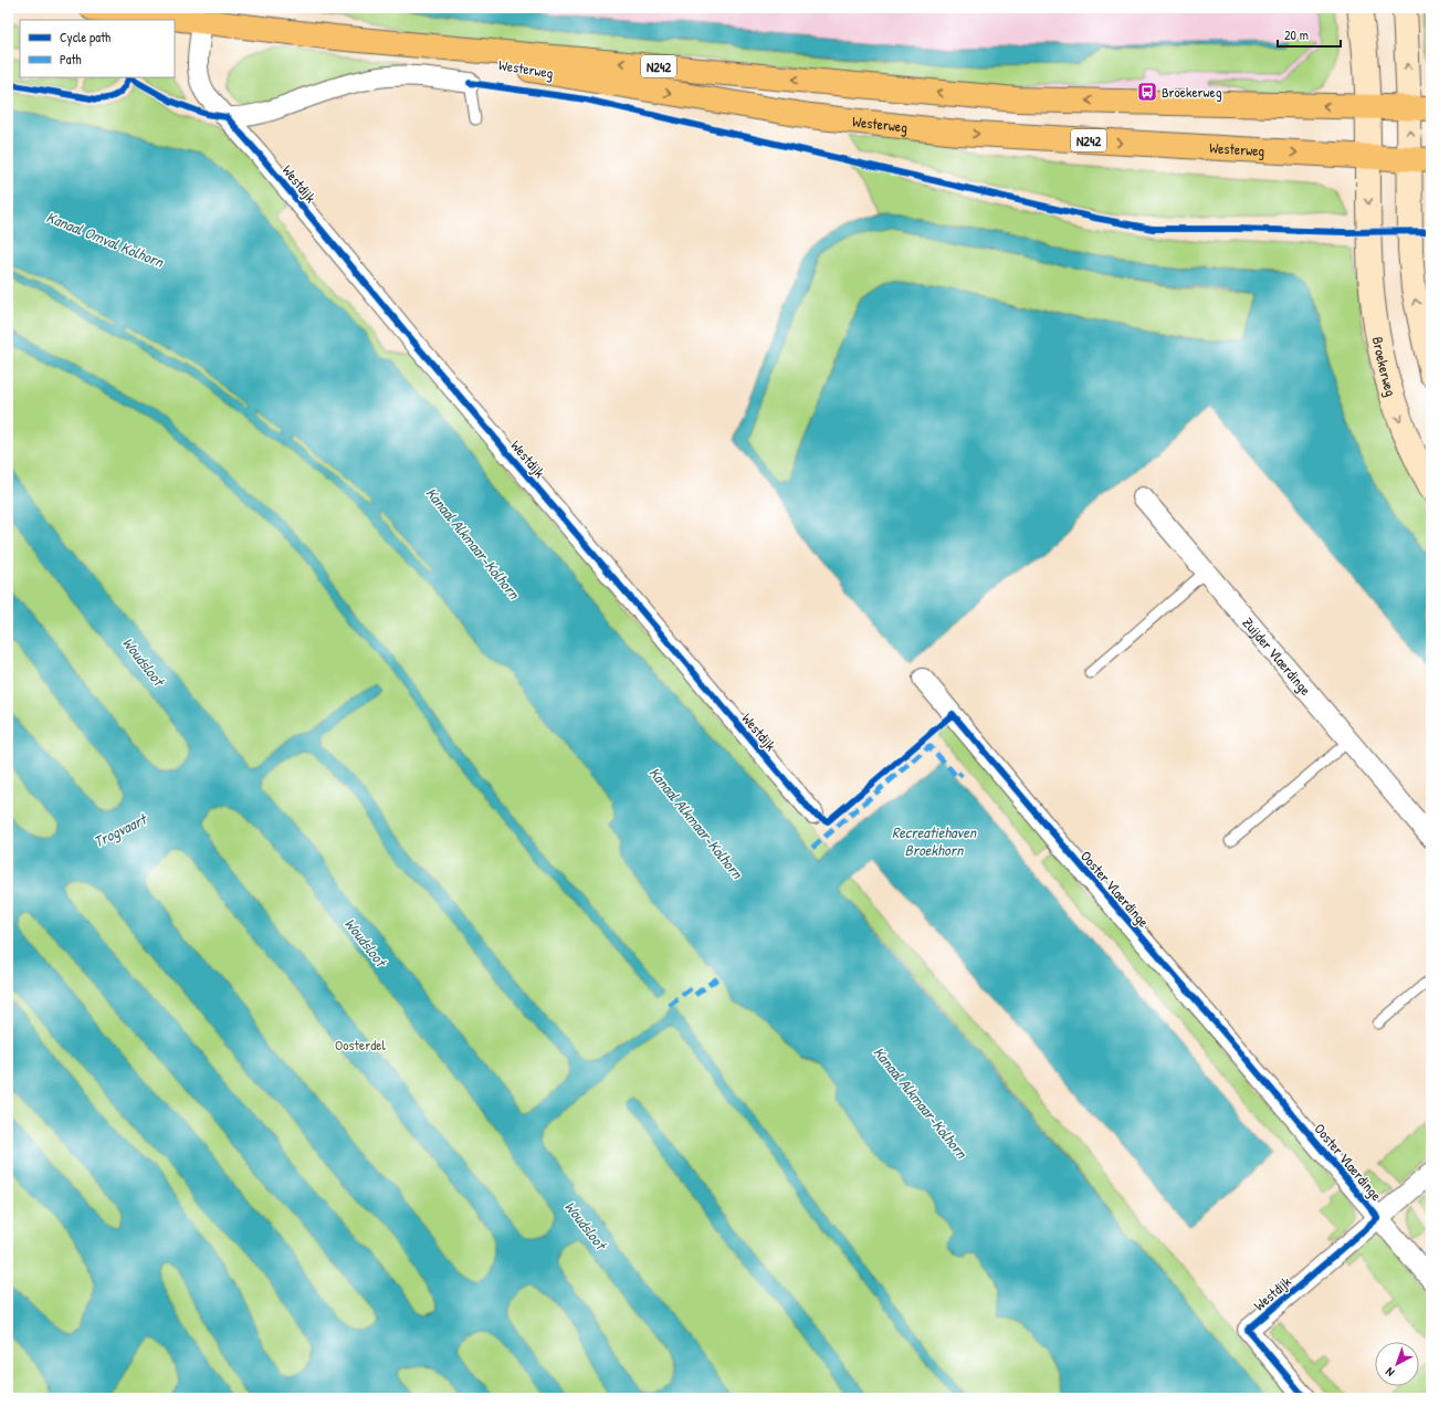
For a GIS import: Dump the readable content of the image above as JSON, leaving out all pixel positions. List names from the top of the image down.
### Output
{
  "streets": {
    "main road": ["N242", "Westerweg"],
    "street": [
      "Westdijk",
      "Broekerweg",
      "Zuijder Vlaerdinge",
      "Ooster Vlaerdinge"
    ]
  },
  "crossings": [
    ["Westerweg", "Westdijk"],
    ["Westerweg", "Broekerweg"],
    ["Westdijk", "Ooster Vlaerdinge"]
  ],
  "water": [
    "Kanaal Omval Kolhorn",
    "Kanaal Alkmaar-Kolhorn",
    "Woudsloot",
    "Trogvaart",
    "Recreatiehaven Broekhorn"
  ],
  "parks": ["Oosterdel"],
  "places": {
    "bus stop": ["Broekerweg"]
  },
  "legend": ["Cycle path", "Path"],
  "scale_bar": "20 m",
  "north": "bottom left"
}
